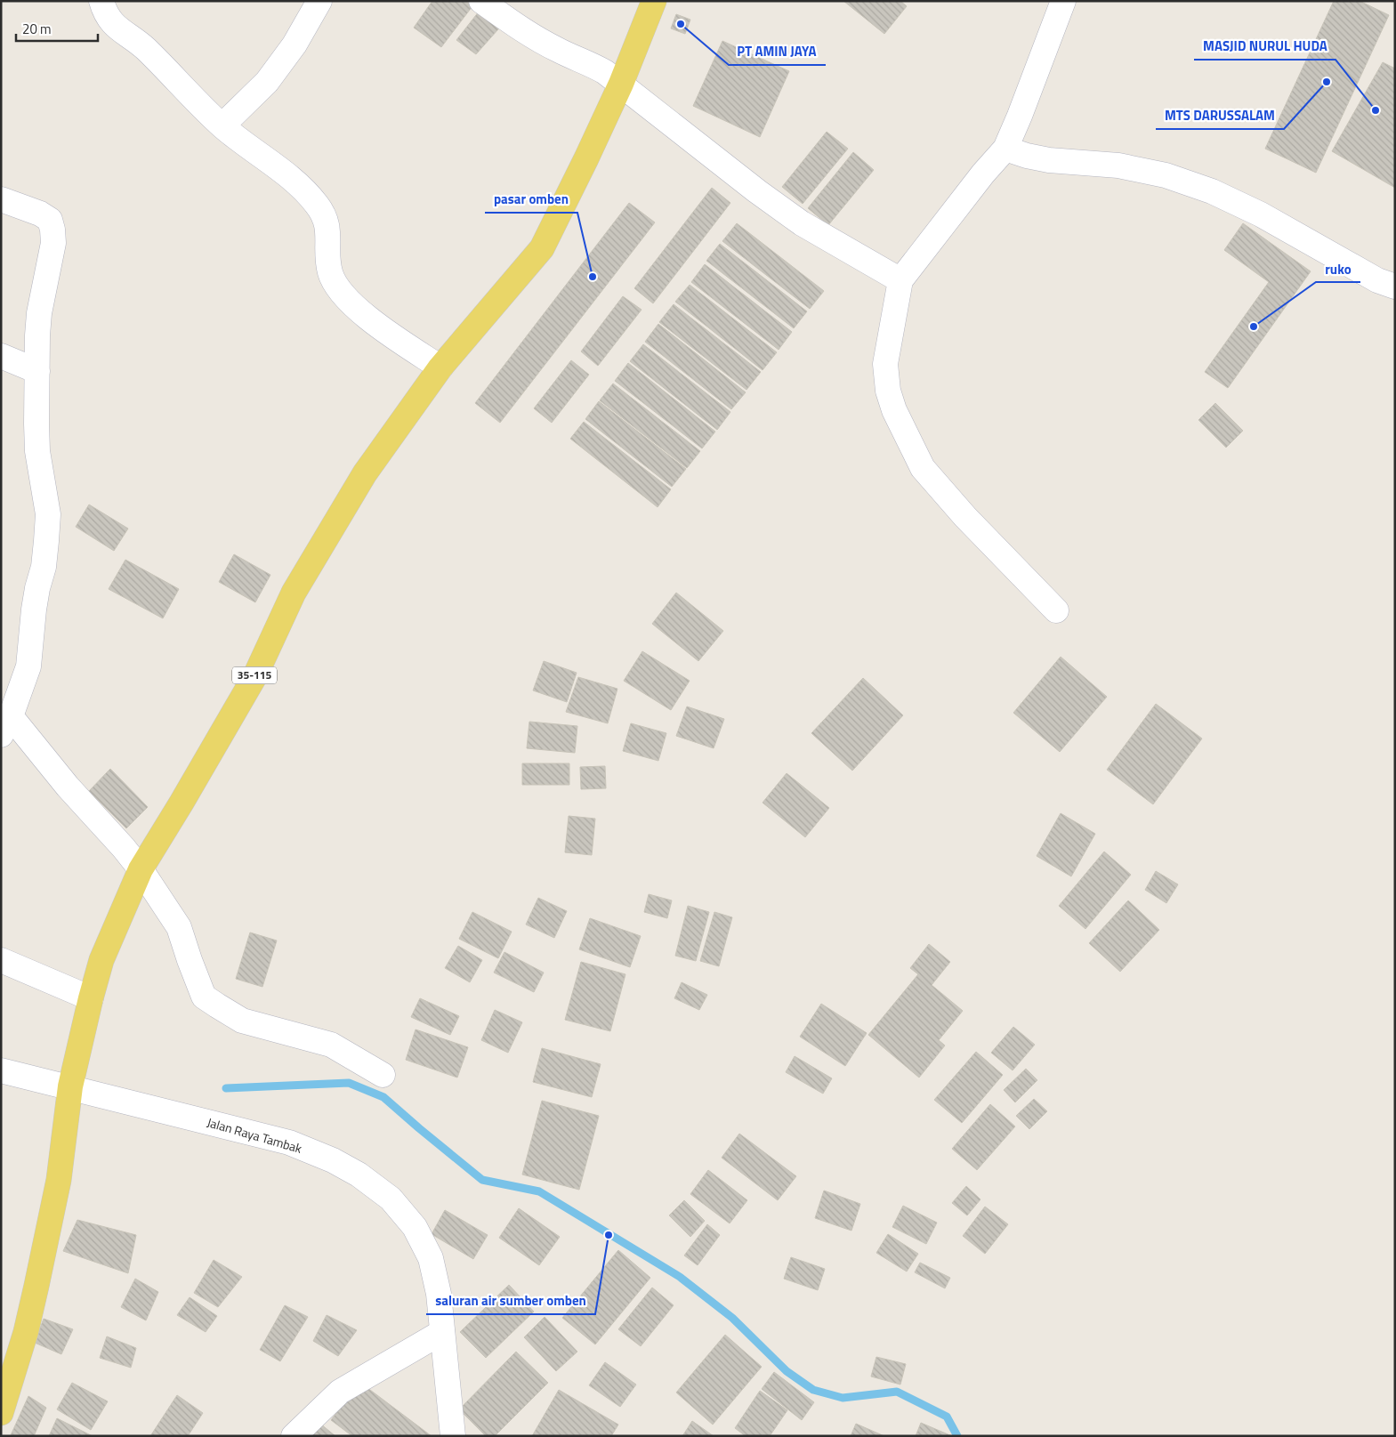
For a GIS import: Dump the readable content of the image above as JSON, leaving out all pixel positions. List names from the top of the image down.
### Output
{
  "streets": {
    "main road": ["35-115"],
    "street": ["Jalan Raya Tambak"]
  },
  "crossings": [
    ["35-115", "Jalan Raya Tambak"]
  ],
  "places": [
    "PT AMIN JAYA",
    "MTS DARUSSALAM",
    "MASJID NURUL HUDA",
    "pasar omben",
    "ruko",
    "saluran air sumber omben"
  ],
  "scale_bar": "20 m"
}
